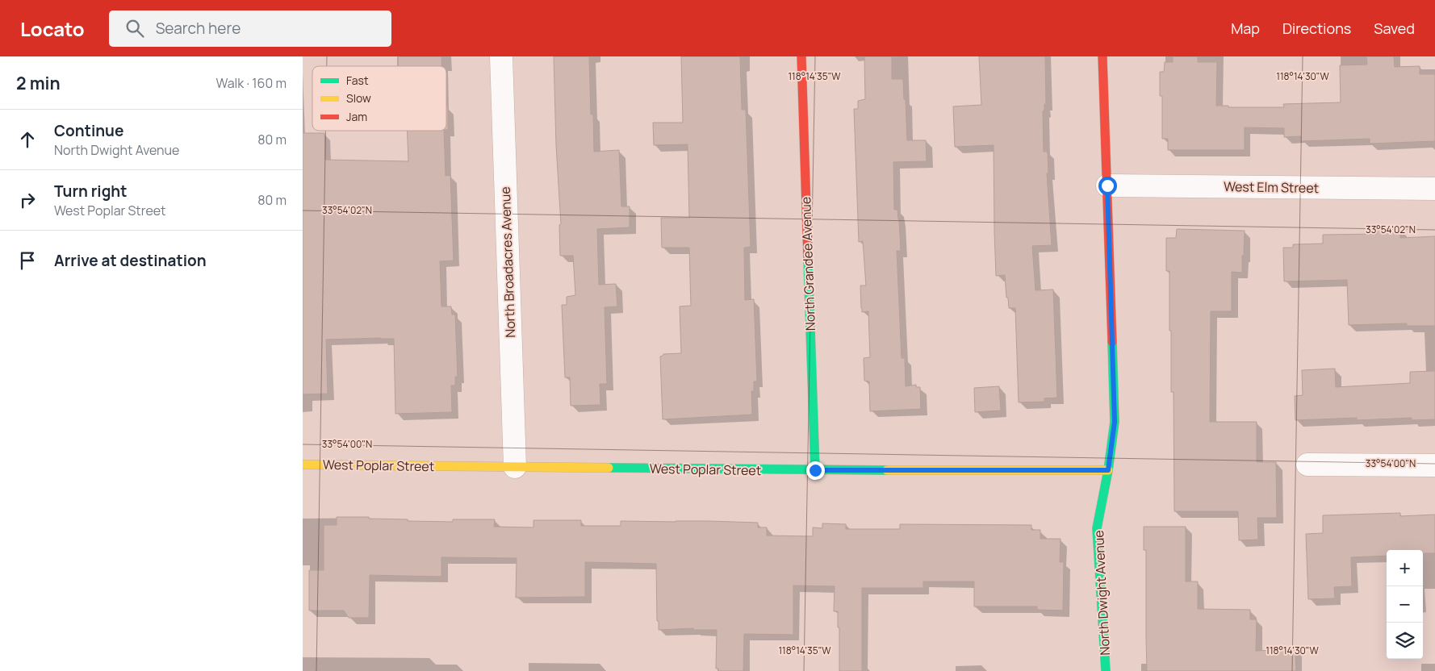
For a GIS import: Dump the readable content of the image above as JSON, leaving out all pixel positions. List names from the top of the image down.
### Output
{
  "streets": {
    "street": [
      "West Elm Street",
      "North Broadacres Avenue",
      "North Grandee Avenue",
      "West Poplar Street",
      "North Dwight Avenue"
    ]
  },
  "crossings": [
    ["West Elm Street", "North Dwight Avenue"],
    ["North Broadacres Avenue", "West Poplar Street"],
    ["North Grandee Avenue", "West Poplar Street"],
    ["West Poplar Street", "North Dwight Avenue"]
  ],
  "legend": ["Fast", "Slow", "Jam"],
  "page": {
    "header": "Locato",
    "search": "Search here",
    "nav": ["Map", "Directions", "Saved"],
    "heading": ["2 min", "Walk · 160 m"],
    "list": [
      ["Continue", "North Dwight Avenue", "80 m"],
      ["Turn right", "West Poplar Street", "80 m"],
      "Arrive at destination"
    ],
    "map_buttons": ["+", "−"]
  },
  "coordinates": [
    "118°14'35\"W",
    "118°14'30\"W",
    "33°54'02\"N",
    "33°54'00\"N"
  ]
}
